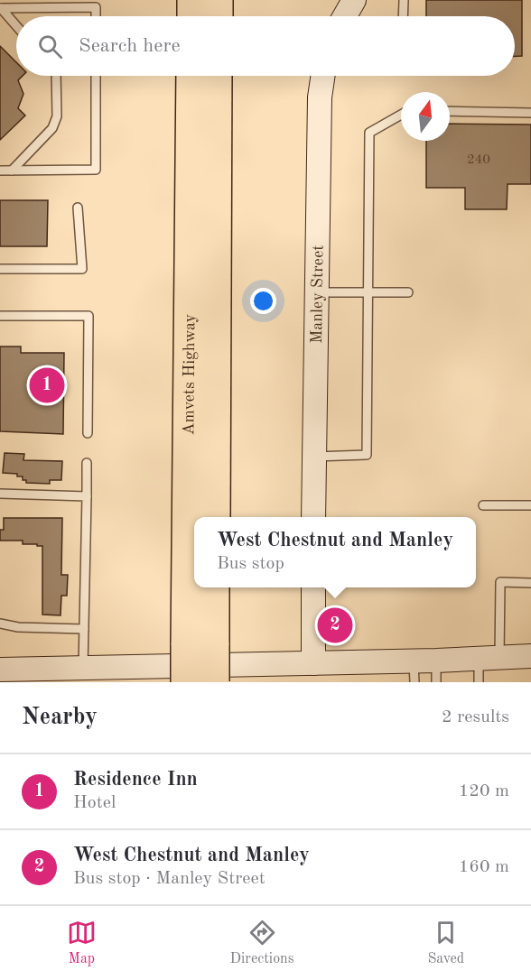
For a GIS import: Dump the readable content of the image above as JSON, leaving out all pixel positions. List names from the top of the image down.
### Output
{
  "streets": {
    "highway": ["Amvets Highway"],
    "main road": ["Manley Street"]
  },
  "house_numbers": ["240"],
  "north": "top",
  "page": {
    "search": "Search here",
    "pins": ["1", "2"],
    "popup": ["West Chestnut and Manley", "Bus stop"],
    "heading": ["Nearby", "2 results"],
    "list": [
      {
        "mark": "1",
        "name": "Residence Inn",
        "note": "Hotel",
        "value": "120 m"
      },
      {
        "mark": "2",
        "name": "West Chestnut and Manley",
        "note": "Bus stop · Manley Street",
        "value": "160 m"
      }
    ],
    "nav": ["Map", "Directions", "Saved"]
  }
}
